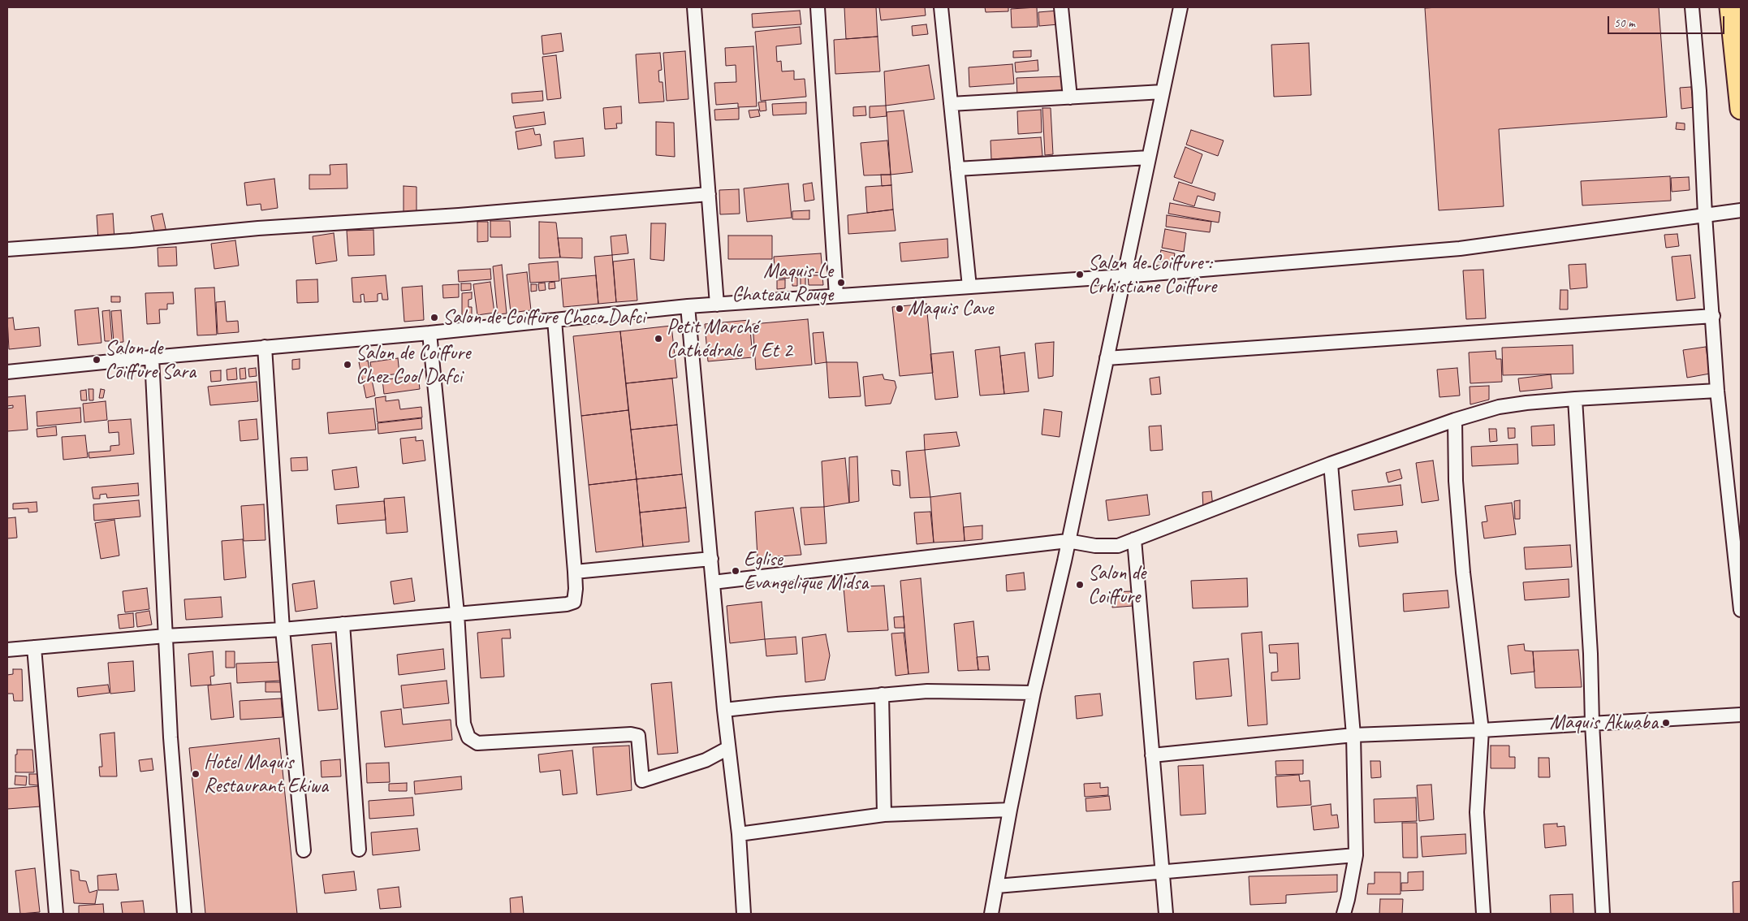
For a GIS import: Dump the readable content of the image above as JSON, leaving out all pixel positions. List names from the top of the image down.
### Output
{
  "places": [
    "Salon de Coiffure : Crhistiane Coiffure",
    "Maquis Le Chateau Rouge",
    "Maquis Cave",
    "Salon de Coiffure Choco Dafci",
    "Petit Marché Cathédrale 1 Et 2",
    "Salon de Coiffure Sara",
    "Salon de Coiffure Chez Cool Dafci",
    "Eglise Evangelique Midsa",
    "Salon de Coiffure",
    "Maquis Akwaba",
    "Hotel Maquis Restaurant Ekiwa"
  ],
  "scale_bar": "50 m"
}
